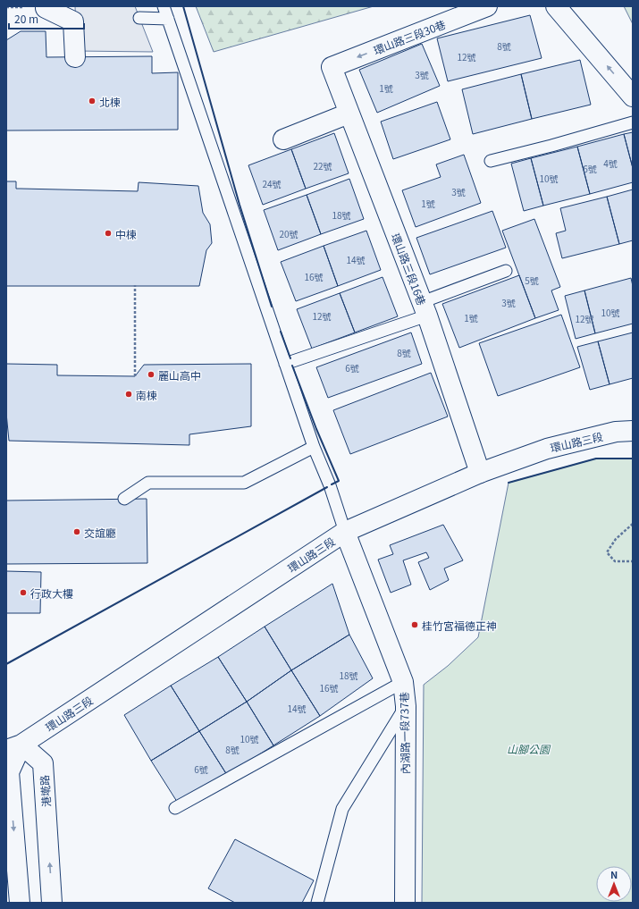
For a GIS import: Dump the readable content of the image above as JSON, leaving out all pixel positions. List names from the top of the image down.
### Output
{
  "streets": {
    "street": [
      "環山路三段30巷",
      "環山路三段16巷",
      "環山路三段",
      "內湖路一段737巷",
      "港墘路"
    ]
  },
  "crossings": [
    ["環山路三段30巷", "環山路三段16巷"],
    ["環山路三段16巷", "環山路三段"],
    ["環山路三段", "內湖路一段737巷"],
    ["環山路三段", "港墘路"]
  ],
  "one_way": ["環山路三段30巷"],
  "parks": ["山腳公園"],
  "places": [
    "北棟",
    "中棟",
    "麗山高中",
    "南棟",
    "交誼廳",
    "行政大樓",
    "桂竹宮福德正神"
  ],
  "house_numbers": [
    "8號",
    "12號",
    "3號",
    "1號",
    "4號",
    "22號",
    "6號",
    "10號",
    "24號",
    "3號",
    "1號",
    "18號",
    "20號",
    "14號",
    "16號",
    "5號",
    "3號",
    "10號",
    "12號",
    "1號",
    "12號",
    "8號",
    "6號",
    "18號",
    "16號",
    "14號",
    "10號",
    "8號",
    "6號"
  ],
  "scale_bar": "20 m",
  "north": "top"
}
